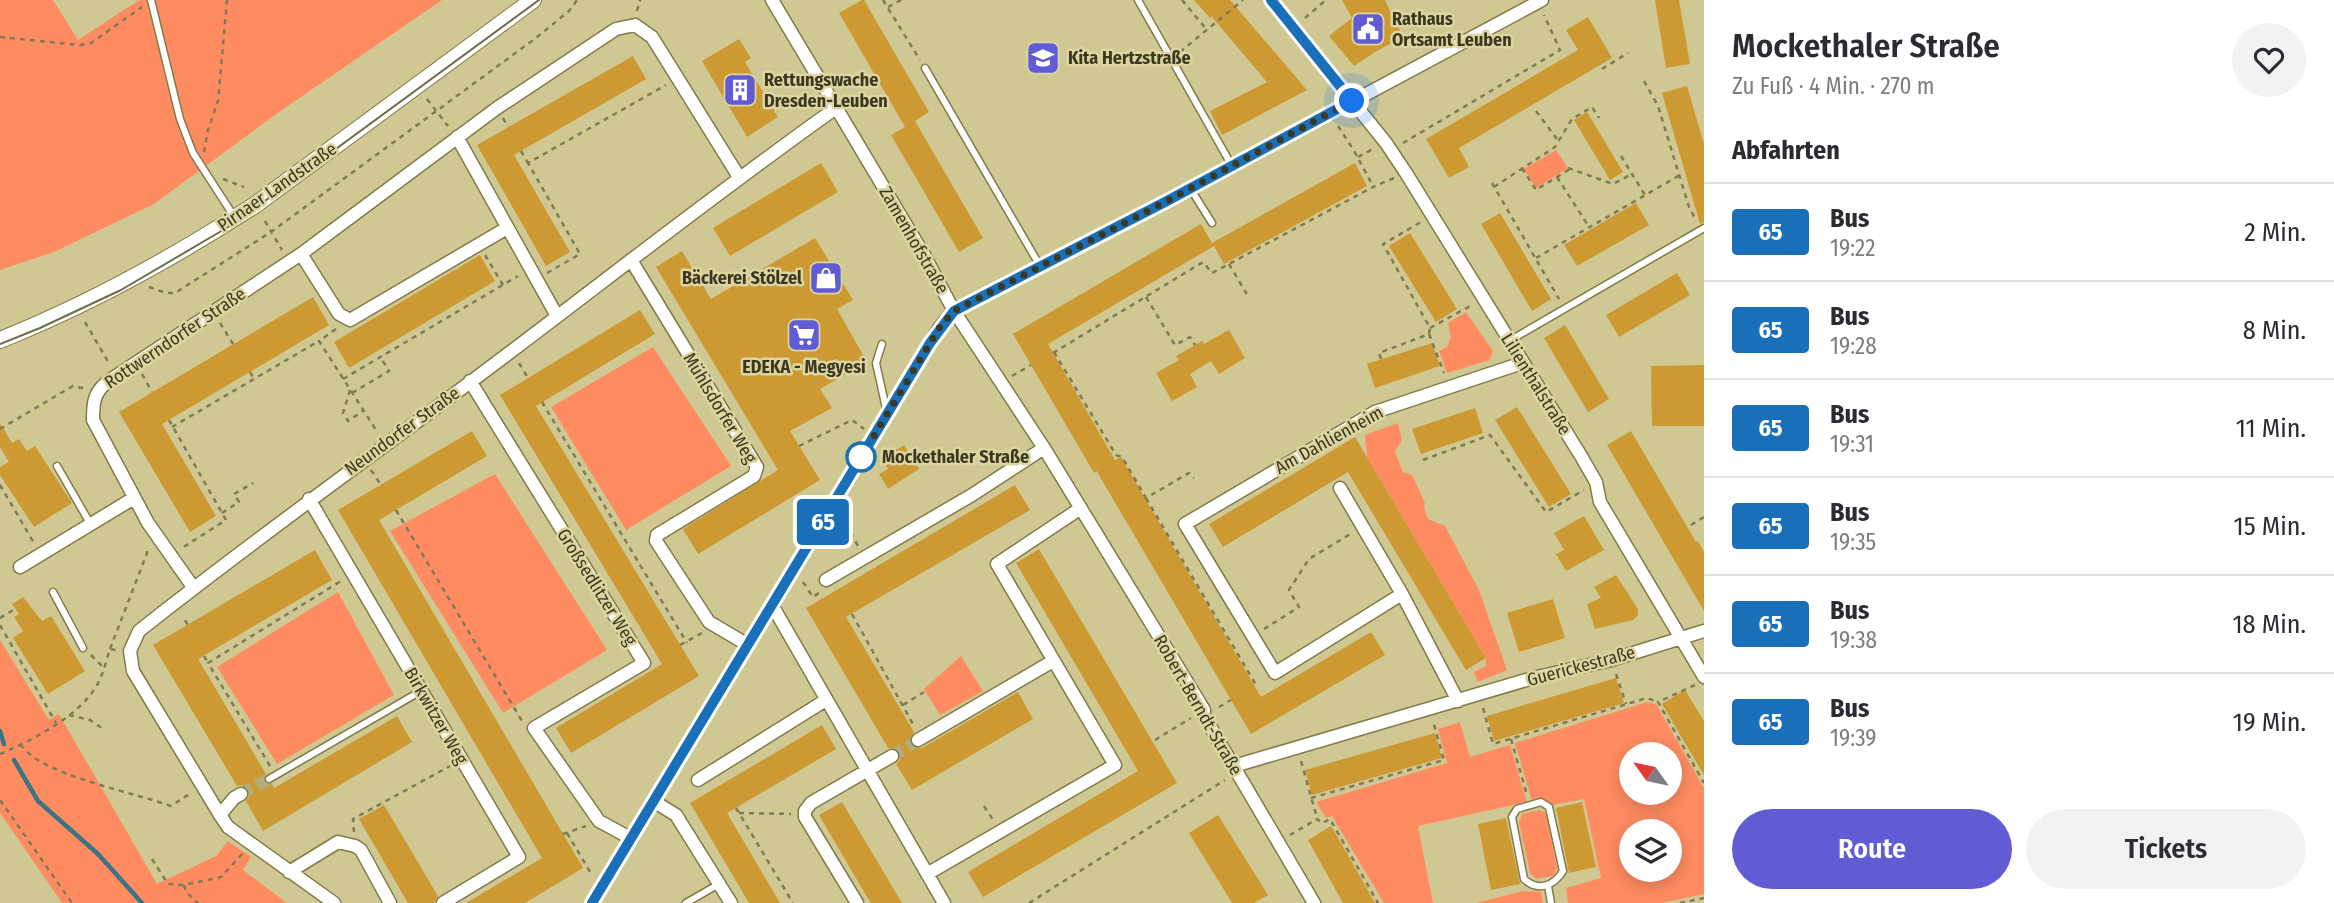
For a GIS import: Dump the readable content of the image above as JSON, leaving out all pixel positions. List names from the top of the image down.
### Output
{
  "streets": {
    "street": [
      "Pirnaer Landstraße",
      "Zamenhofstraße",
      "Rottwerndorfer Straße",
      "Lilienthalstraße",
      "Mühlsdorfer Weg",
      "Neundorfer Straße",
      "Am Dahlienheim",
      "Großsedlitzer Weg",
      "Guerickestraße",
      "Robert-Berndt-Straße",
      "Birkwitzer Weg"
    ]
  },
  "crossings": [
    ["Zamenhofstraße", "Mühlsdorfer Weg"],
    ["Zamenhofstraße", "Neundorfer Straße"],
    ["Zamenhofstraße", "Robert-Berndt-Straße"],
    ["Rottwerndorfer Straße", "Neundorfer Straße"],
    ["Lilienthalstraße", "Am Dahlienheim"],
    ["Lilienthalstraße", "Guerickestraße"],
    ["Mühlsdorfer Weg", "Neundorfer Straße"],
    ["Neundorfer Straße", "Großsedlitzer Weg"],
    ["Neundorfer Straße", "Birkwitzer Weg"],
    ["Guerickestraße", "Robert-Berndt-Straße"]
  ],
  "places": {
    "public building": ["Rathaus Ortsamt Leuben"],
    "school or university": ["Kita Hertzstraße"],
    "building": ["Rettungswache Dresden-Leuben"],
    "shop": ["Bäckerei Stölzel"],
    "supermarket": ["EDEKA - Megyesi"],
    "other": ["Mockethaler Straße"]
  },
  "lines": ["bus line 65"],
  "north": "top left",
  "page": {
    "on_map": "65",
    "heading": [
      ["Mockethaler Straße", "Zu Fuß · 4 Min. · 270 m"],
      "Abfahrten"
    ],
    "list": [
      {
        "mark": "65",
        "name": "Bus",
        "note": "19:22",
        "value": "2 Min."
      },
      {
        "mark": "65",
        "name": "Bus",
        "note": "19:28",
        "value": "8 Min."
      },
      {
        "mark": "65",
        "name": "Bus",
        "note": "19:31",
        "value": "11 Min."
      },
      {
        "mark": "65",
        "name": "Bus",
        "note": "19:35",
        "value": "15 Min."
      },
      {
        "mark": "65",
        "name": "Bus",
        "note": "19:38",
        "value": "18 Min."
      },
      {
        "mark": "65",
        "name": "Bus",
        "note": "19:39",
        "value": "19 Min."
      }
    ],
    "buttons": ["Route", "Tickets"]
  }
}
